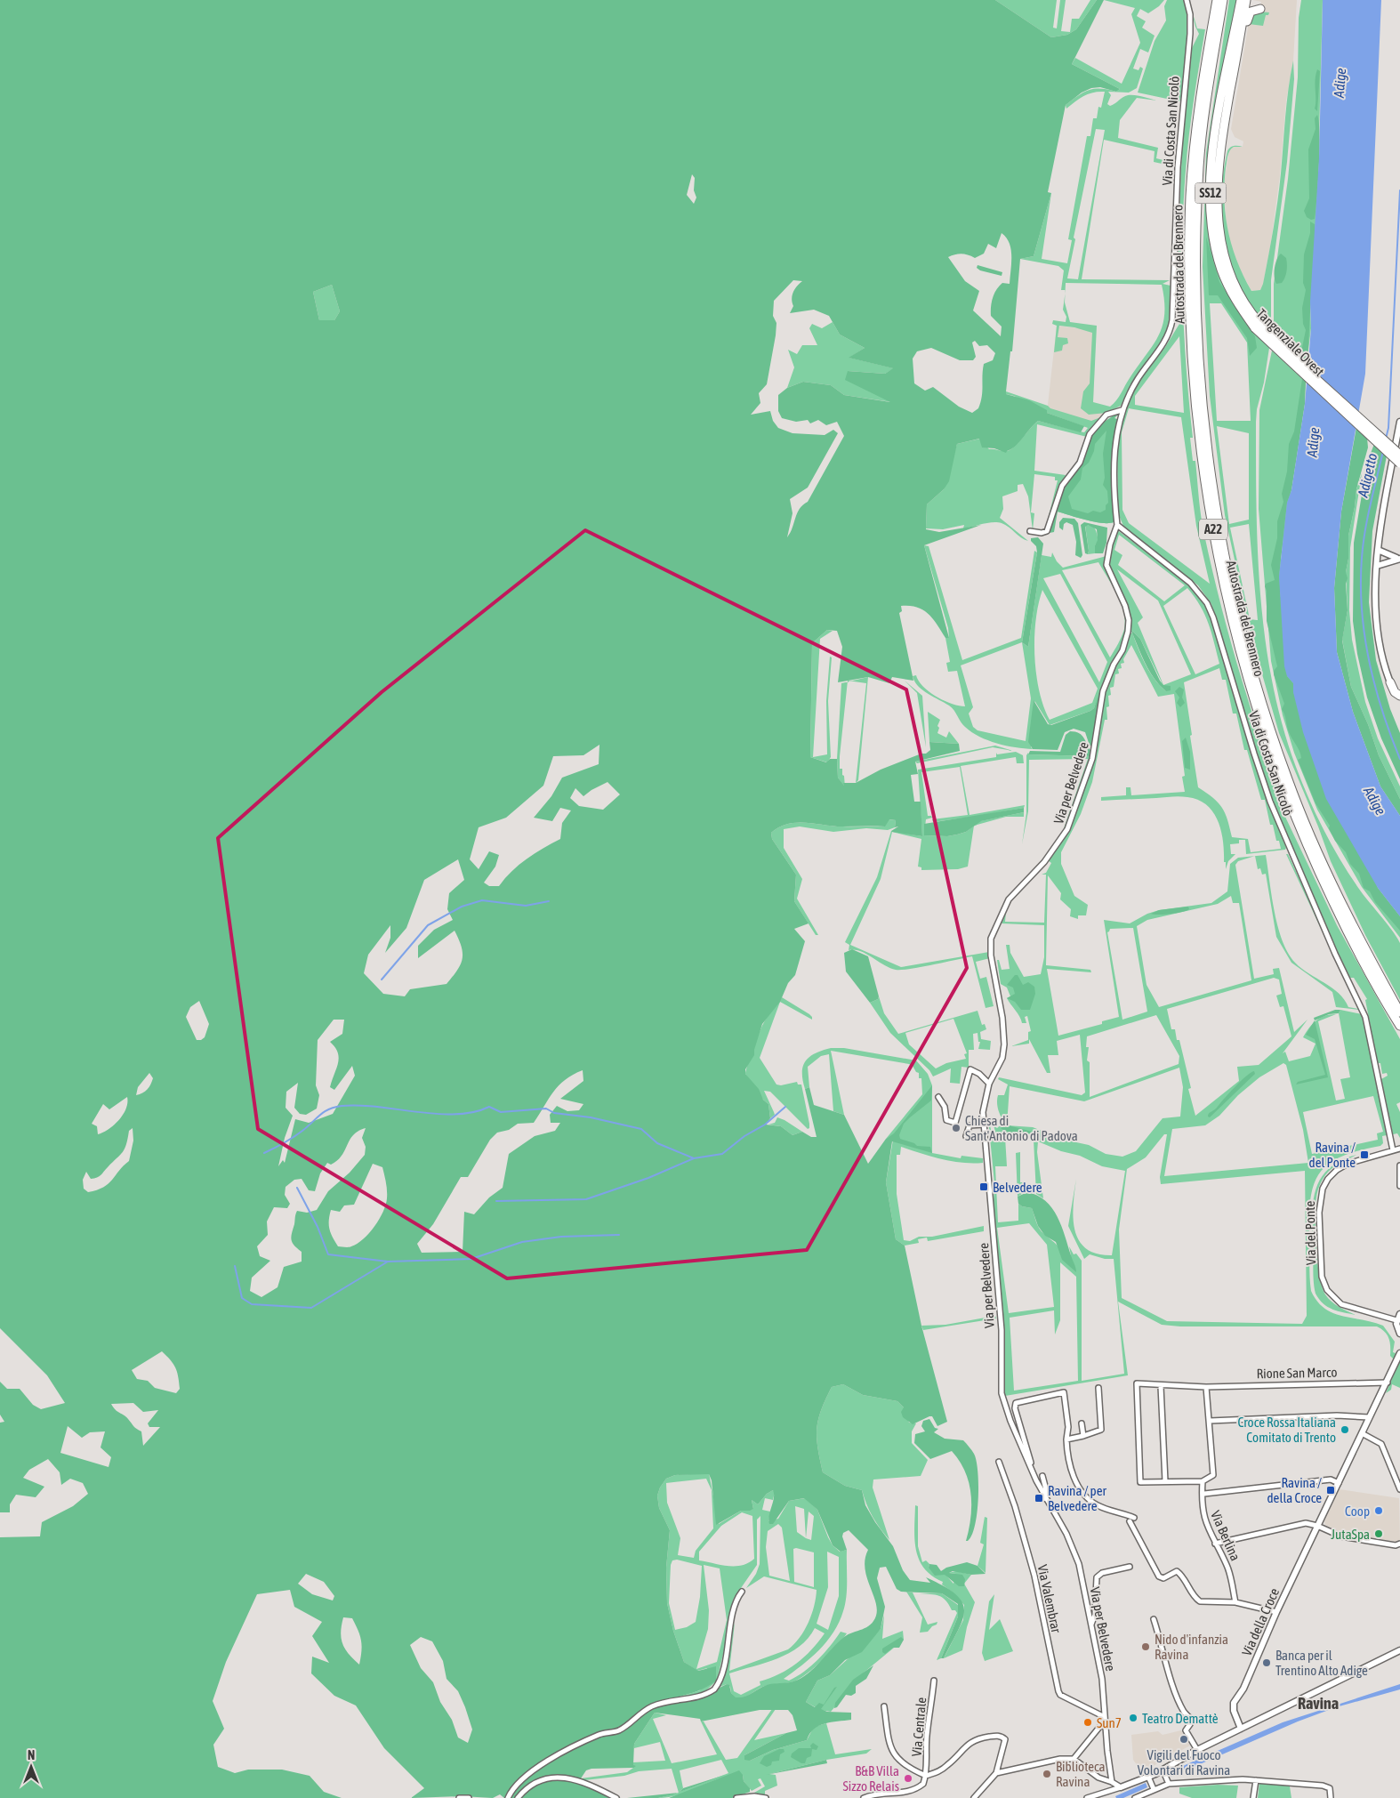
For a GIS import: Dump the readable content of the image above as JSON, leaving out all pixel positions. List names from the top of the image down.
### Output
{
  "streets": {
    "highway": [
      "SS12",
      "Autostrada del Brennero",
      "Tangenziale Ovest",
      "A22"
    ],
    "street": [
      "Via di Costa San Nicolò",
      "Via per Belvedere",
      "Via del Ponte",
      "Rione San Marco",
      "Via Berlina",
      "Via Valembrar",
      "Via della Croce",
      "Via Centrale"
    ]
  },
  "crossings": [
    ["Via di Costa San Nicolò", "Via per Belvedere"],
    ["Via di Costa San Nicolò", "Via del Ponte"],
    ["Via per Belvedere", "Via Berlina"],
    ["Via per Belvedere", "Via Valembrar"],
    ["Rione San Marco", "Via Berlina"],
    ["Rione San Marco", "Via della Croce"]
  ],
  "districts": ["Ravina"],
  "water": ["Adige", "Adigetto"],
  "places": {
    "other": [
      "Chiesa di Sant'Antonio di Padova",
      "Croce Rossa Italiana Comitato di Trento",
      "Coop",
      "JutaSpa",
      "Nido d'infanzia Ravina",
      "Banca per il Trentino Alto Adige",
      "Teatro Demattè",
      "Sun7",
      "Vigili del Fuoco Volontari di Ravina",
      "Biblioteca Ravina",
      "B&B Villa Sizzo Relais"
    ],
    "transit": [
      "Ravina / del Ponte",
      "Belvedere",
      "Ravina / della Croce",
      "Ravina / per Belvedere"
    ]
  },
  "north": "top"
}
